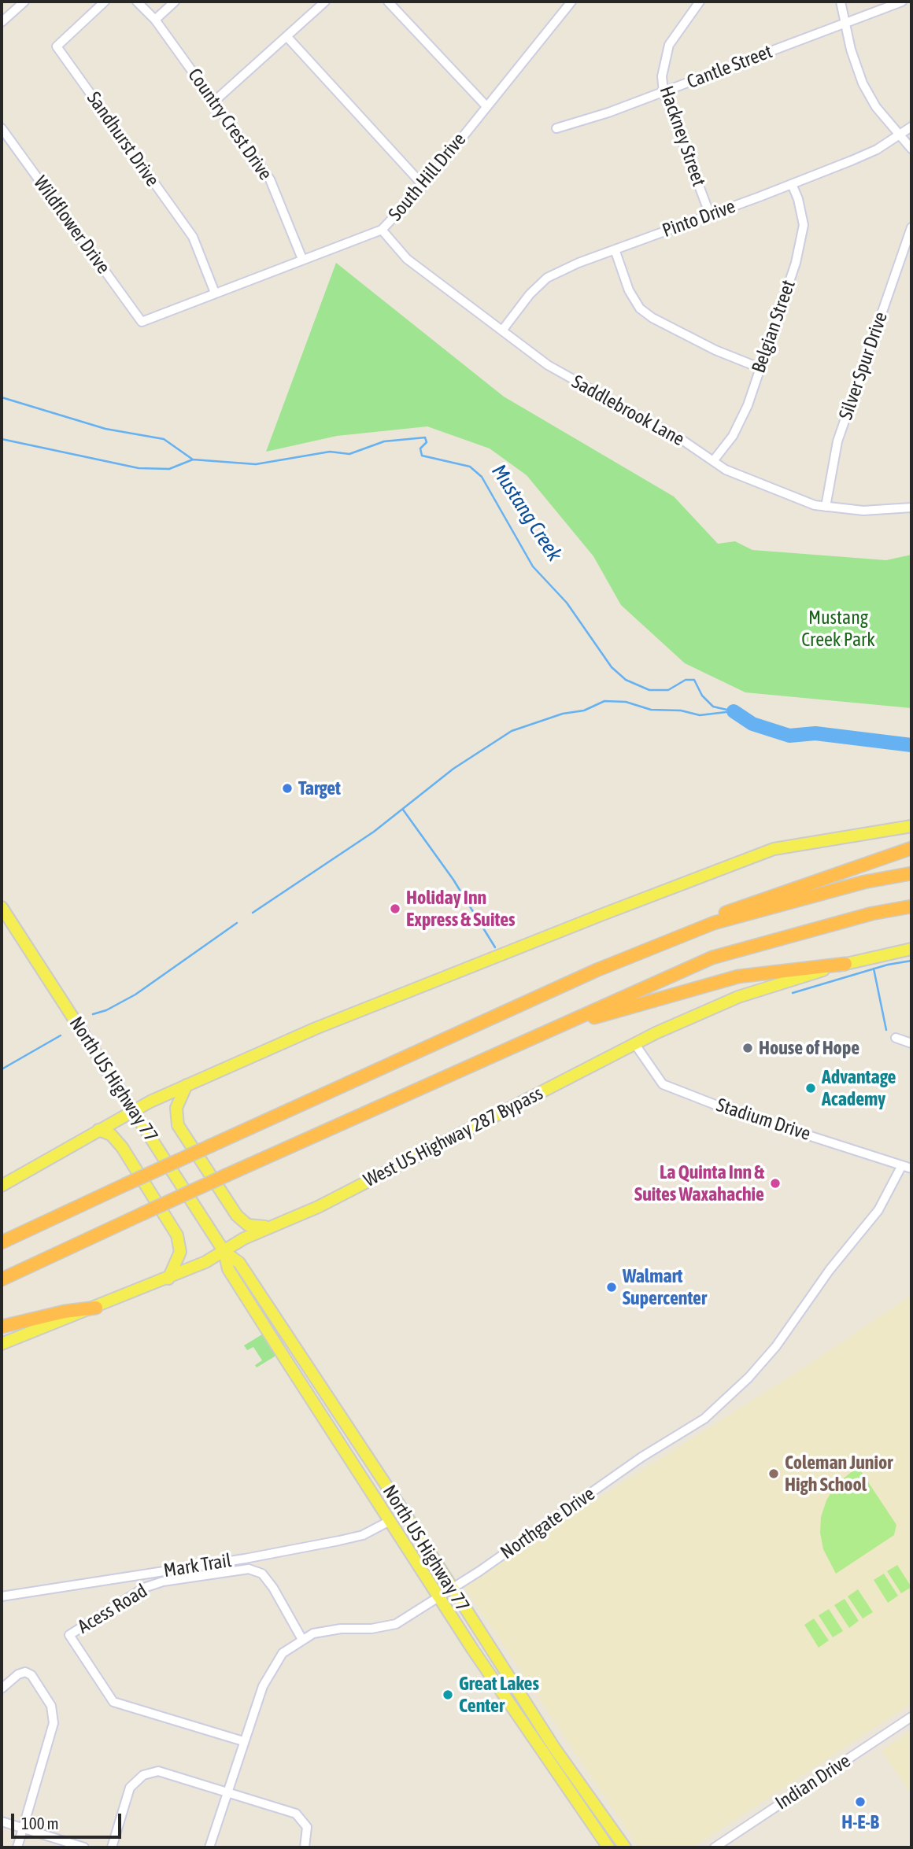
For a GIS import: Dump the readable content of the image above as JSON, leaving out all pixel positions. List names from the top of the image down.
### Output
{
  "streets": {
    "main road": ["North US Highway 77", "West US Highway 287 Bypass"],
    "street": [
      "Cantle Street",
      "Country Crest Drive",
      "Hackney Street",
      "Sandhurst Drive",
      "South Hill Drive",
      "Pinto Drive",
      "Wildflower Drive",
      "Belgian Street",
      "Silver Spur Drive",
      "Saddlebrook Lane",
      "Stadium Drive",
      "Northgate Drive",
      "Mark Trail",
      "Acess Road",
      "Indian Drive"
    ]
  },
  "crossings": [
    ["Cantle Street", "Hackney Street"],
    ["Country Crest Drive", "South Hill Drive"],
    ["Hackney Street", "Pinto Drive"],
    ["Sandhurst Drive", "South Hill Drive"],
    ["South Hill Drive", "Wildflower Drive"],
    ["South Hill Drive", "Saddlebrook Lane"],
    ["Pinto Drive", "Belgian Street"],
    ["Pinto Drive", "Saddlebrook Lane"],
    ["Belgian Street", "Saddlebrook Lane"],
    ["Silver Spur Drive", "Saddlebrook Lane"],
    ["North US Highway 77", "West US Highway 287 Bypass"],
    ["North US Highway 77", "Northgate Drive"],
    ["North US Highway 77", "Mark Trail"],
    ["Stadium Drive", "West US Highway 287 Bypass"],
    ["Stadium Drive", "Northgate Drive"],
    ["Northgate Drive", "Acess Road"]
  ],
  "water": ["Mustang Creek"],
  "parks": ["Mustang Creek Park"],
  "places": [
    "Target",
    "Holiday Inn Express & Suites",
    "House of Hope",
    "Advantage Academy",
    "La Quinta Inn & Suites Waxahachie",
    "Walmart Supercenter",
    "Coleman Junior High School",
    "Great Lakes Center",
    "H-E-B"
  ],
  "scale_bar": "100 m"
}
